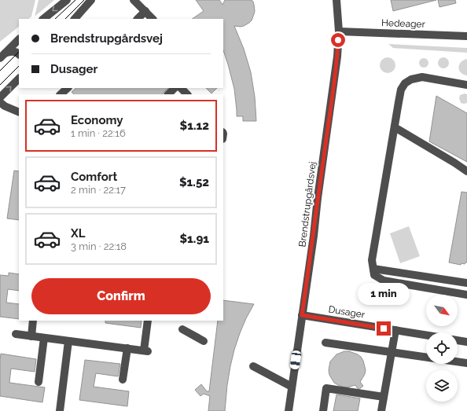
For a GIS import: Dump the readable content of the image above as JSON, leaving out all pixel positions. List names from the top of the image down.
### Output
{
  "streets": {
    "street": ["Hedeager", "Brendstrupgårdsvej", "Dusager"]
  },
  "crossings": [
    ["Hedeager", "Brendstrupgårdsvej"],
    ["Brendstrupgårdsvej", "Dusager"]
  ],
  "north": "bottom right",
  "page": {
    "banner": ["Brendstrupgårdsvej", "Dusager"],
    "list": [
      {
        "name": "Economy",
        "note": "1 min · 22:16",
        "value": "$1.12"
      },
      {
        "name": "Comfort",
        "note": "2 min · 22:17",
        "value": "$1.52"
      },
      {
        "name": "XL",
        "note": "3 min · 22:18",
        "value": "$1.91"
      }
    ],
    "buttons": "Confirm",
    "bubble": "1 min"
  }
}
